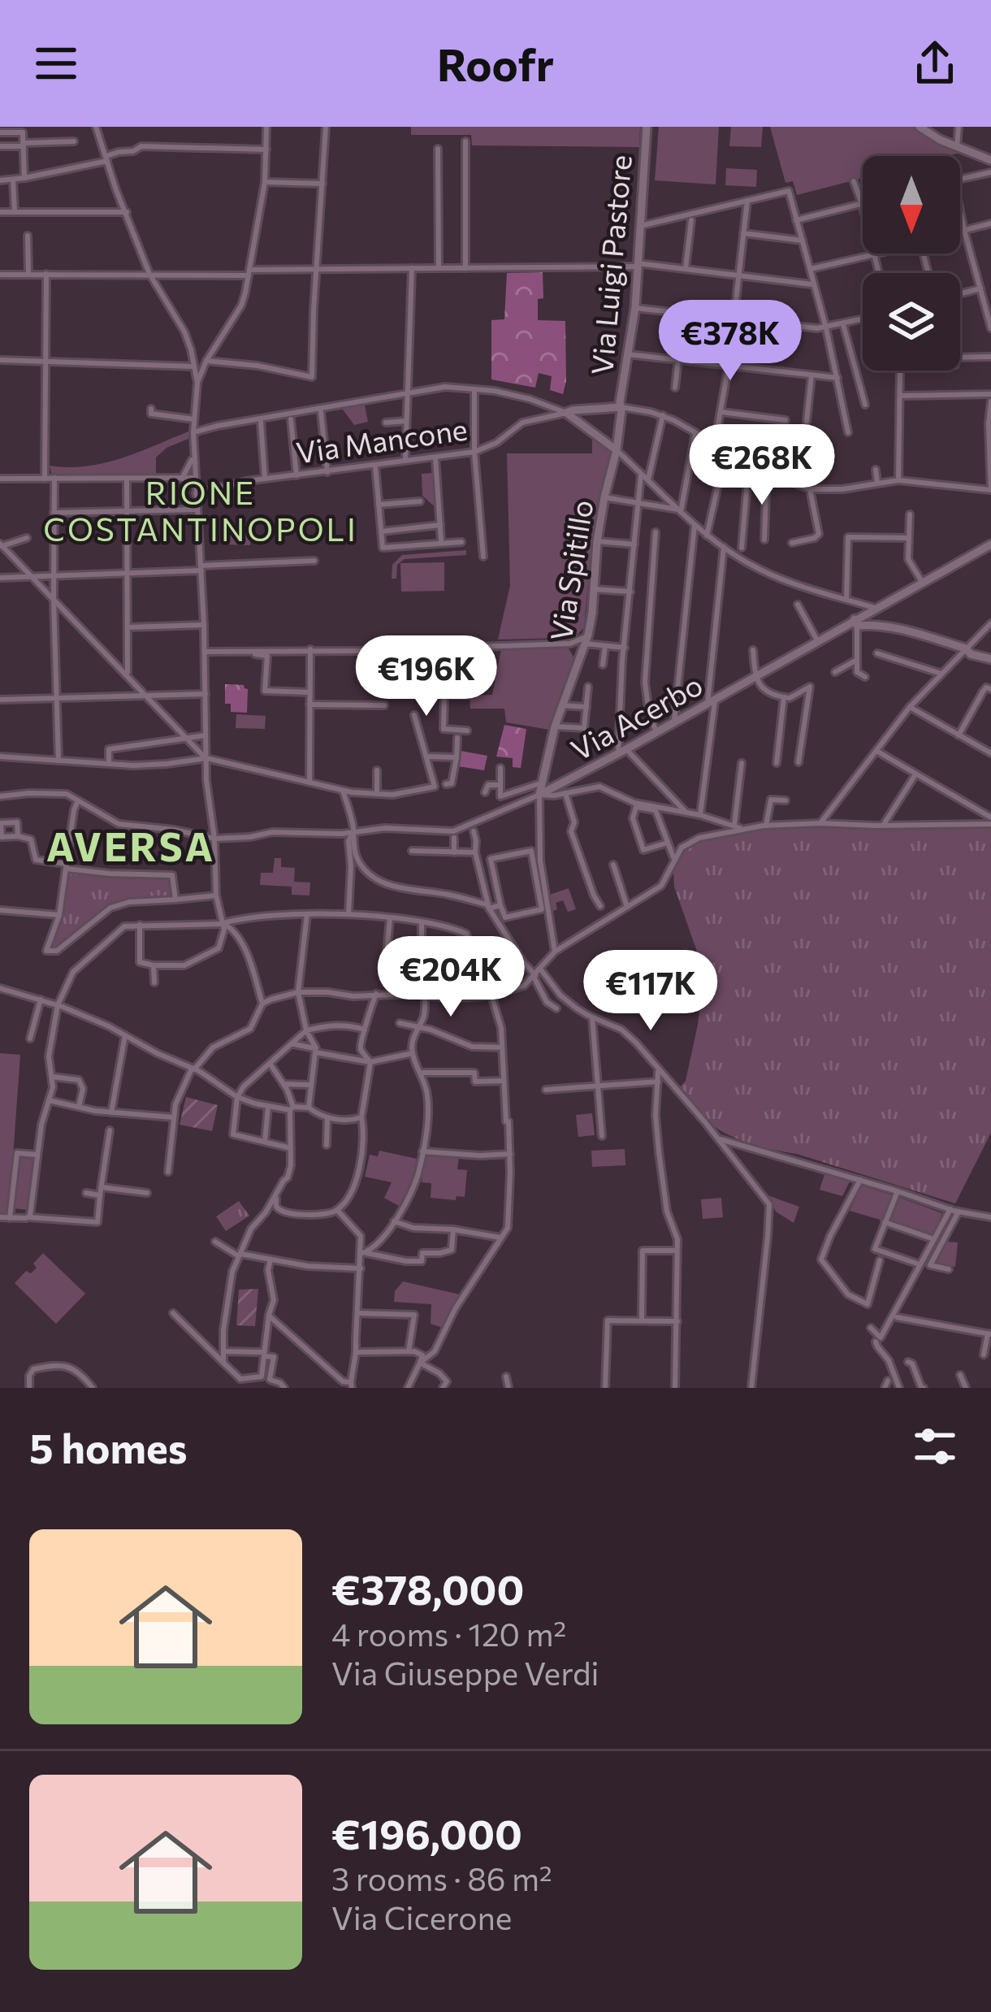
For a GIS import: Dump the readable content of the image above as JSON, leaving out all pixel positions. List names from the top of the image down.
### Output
{
  "streets": {
    "street": [
      "Via Luigi Pastore",
      "Via Mancone",
      "Via Spitillo",
      "Via Acerbo"
    ]
  },
  "crossings": [
    ["Via Luigi Pastore", "Via Spitillo"],
    ["Via Spitillo", "Via Acerbo"]
  ],
  "districts": ["RIONE COSTANTINOPOLI", "AVERSA"],
  "north": "bottom",
  "page": {
    "header": "Roofr",
    "price": [
      "€378K",
      "€268K",
      "€196K",
      "€204K",
      "€117K"
    ],
    "heading": "5 homes",
    "list": [
      {
        "name": "€378,000",
        "note": "4 rooms · 120 m² · Via Giuseppe Verdi"
      },
      {
        "name": "€196,000",
        "note": "3 rooms · 86 m² · Via Cicerone"
      }
    ]
  }
}
